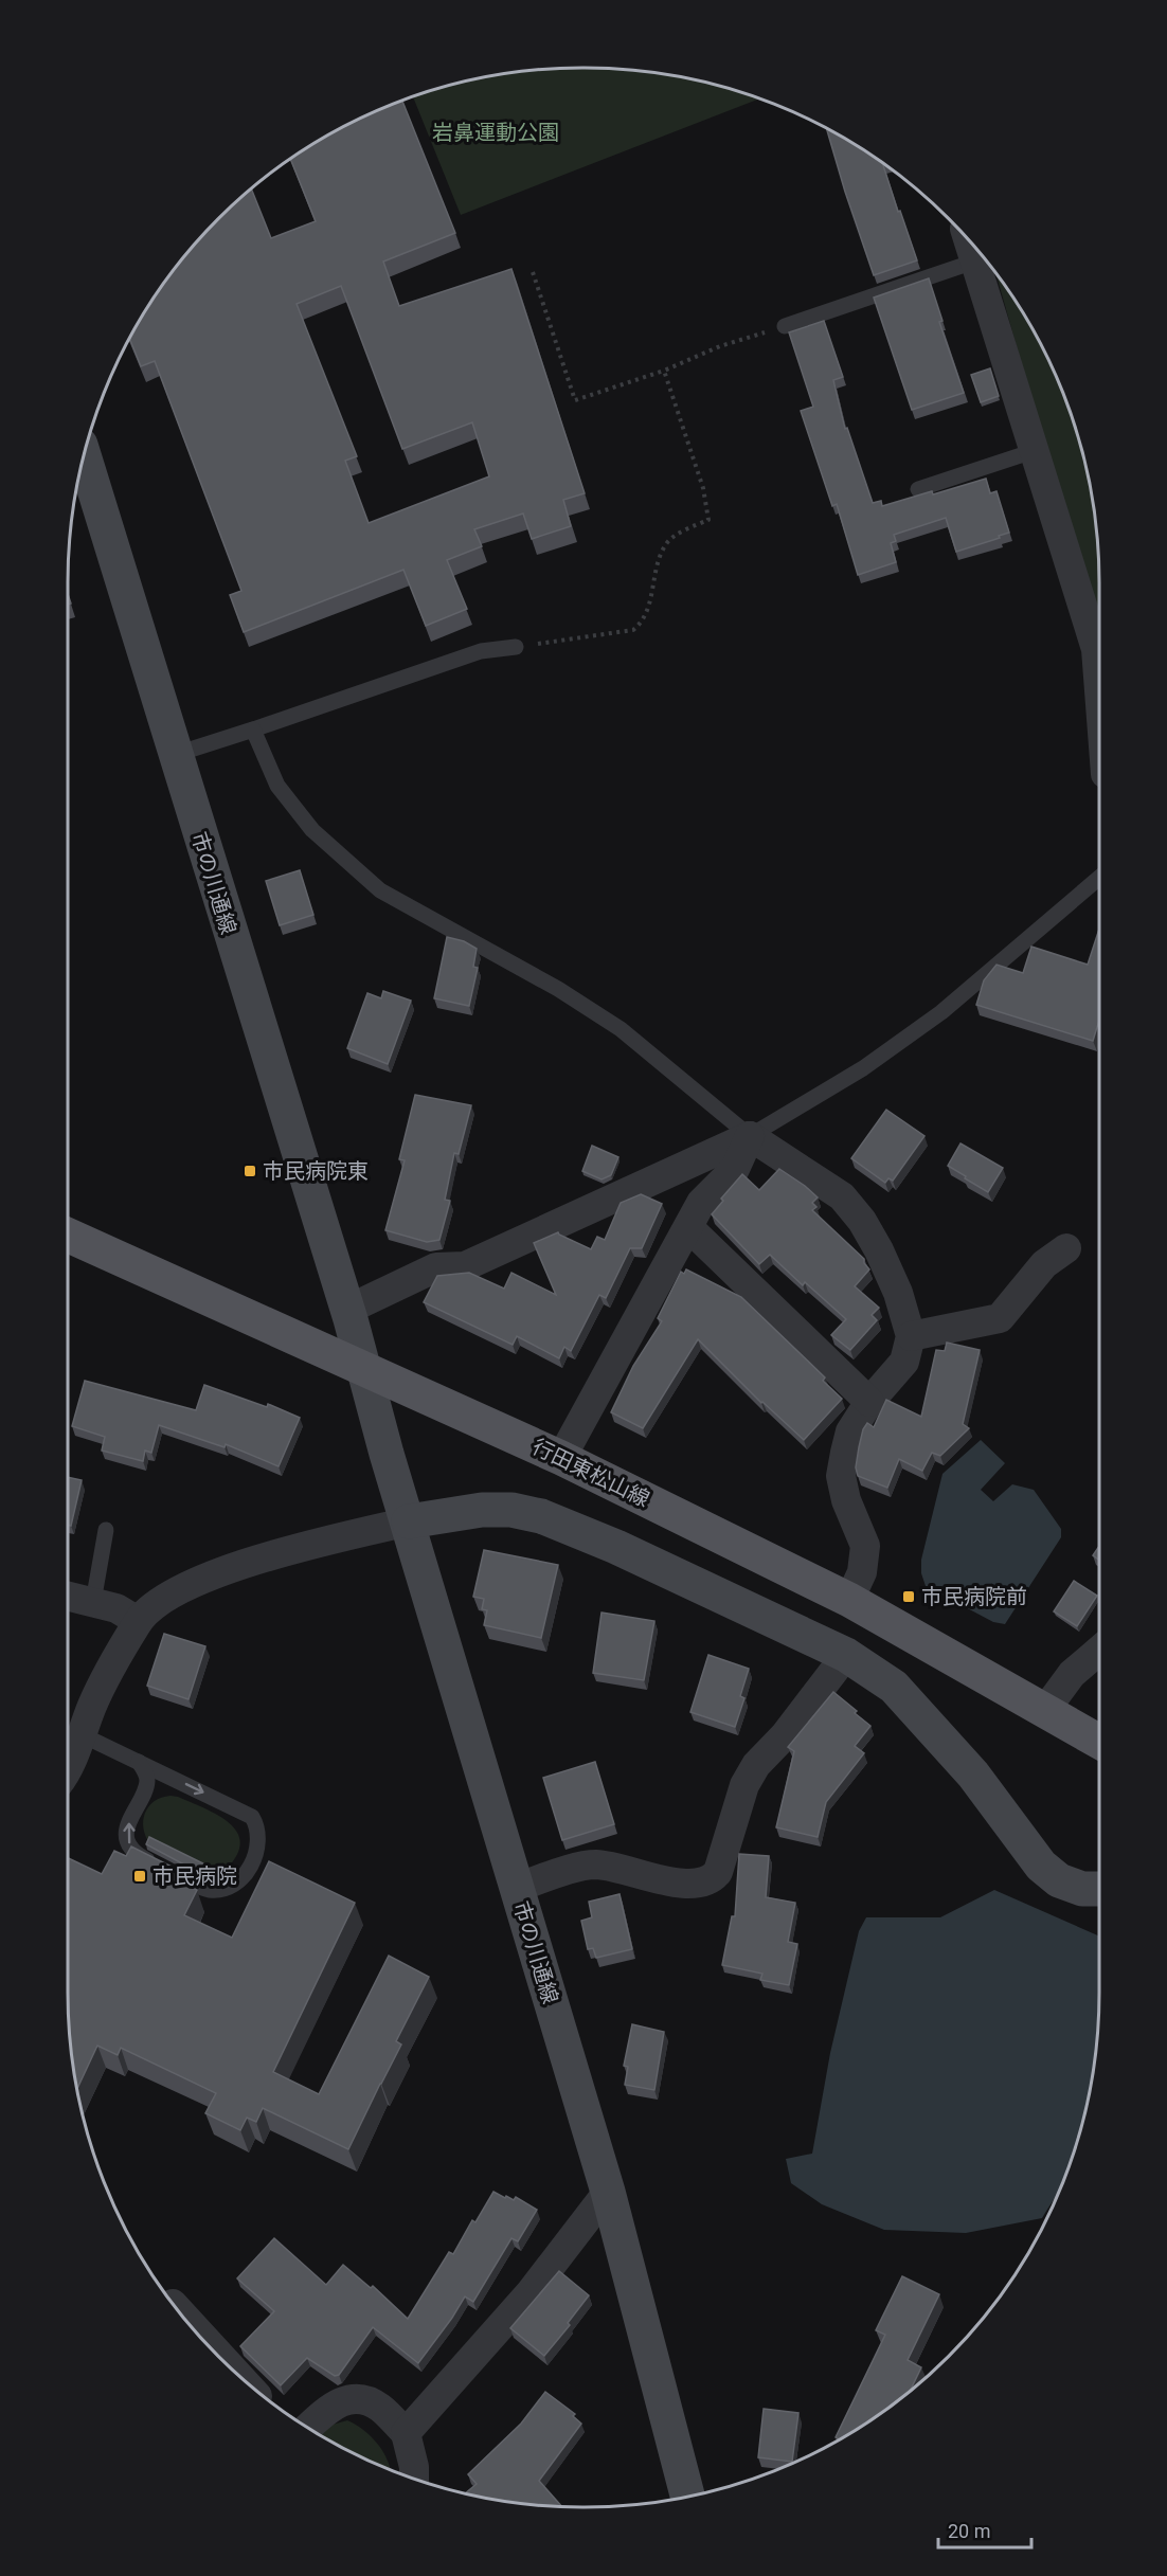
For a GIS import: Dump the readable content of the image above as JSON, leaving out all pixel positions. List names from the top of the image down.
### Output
{
  "streets": {
    "main road": ["行田東松山線"],
    "street": ["市の川通線"]
  },
  "parks": ["岩鼻運動公園"],
  "places": {
    "transit": ["市民病院東", "市民病院前", "市民病院"]
  },
  "scale_bar": "20 m"
}
